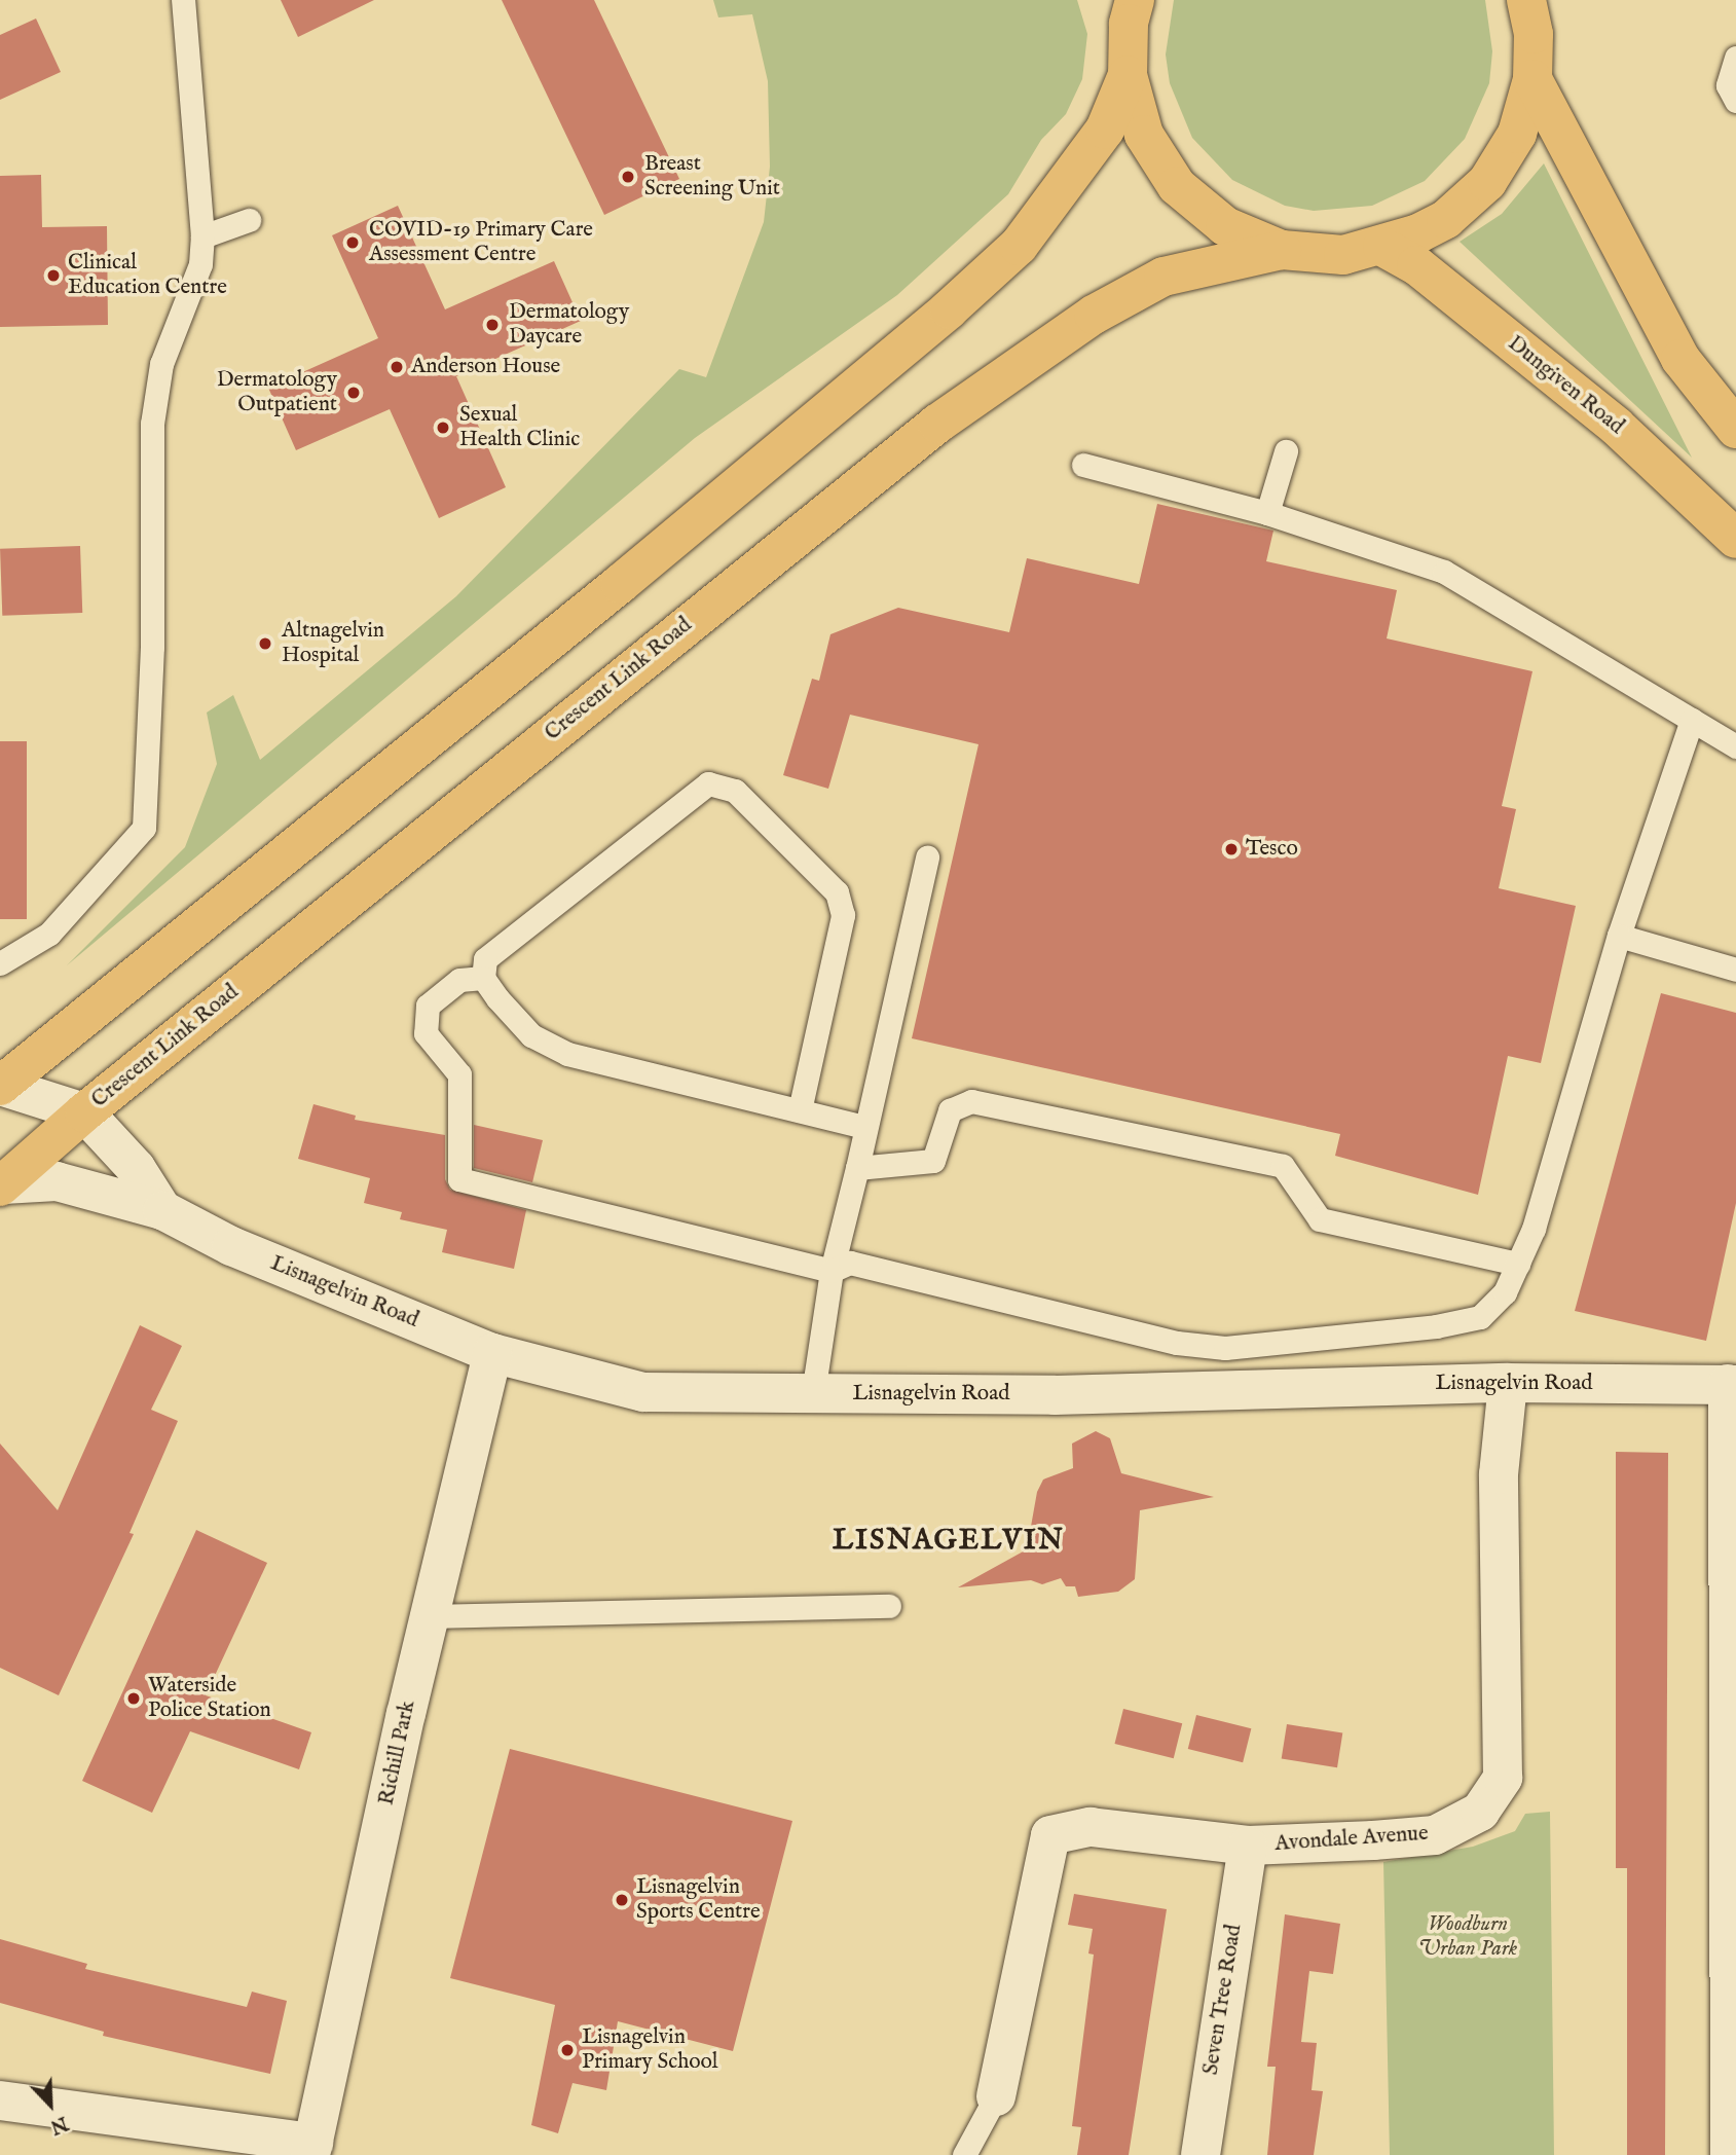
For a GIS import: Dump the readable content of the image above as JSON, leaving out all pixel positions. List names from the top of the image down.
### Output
{
  "streets": {
    "highway": ["Dungiven Road", "Crescent Link Road"],
    "street": [
      "Lisnagelvin Road",
      "Richill Park",
      "Avondale Avenue",
      "Seven Tree Road"
    ]
  },
  "crossings": [
    ["Crescent Link Road", "Lisnagelvin Road"],
    ["Lisnagelvin Road", "Richill Park"],
    ["Lisnagelvin Road", "Avondale Avenue"],
    ["Avondale Avenue", "Seven Tree Road"]
  ],
  "districts": ["LISNAGELVIN"],
  "parks": ["Woodburn Urban Park"],
  "places": [
    "Breast Screening Unit",
    "COVID-19 Primary Care Assessment Centre",
    "Clinical Education Centre",
    "Dermatology Daycare",
    "Anderson House",
    "Dermatology Outpatient",
    "Sexual Health Clinic",
    "Altnagelvin Hospital",
    "Tesco",
    "Waterside Police Station",
    "Lisnagelvin Sports Centre",
    "Lisnagelvin Primary School"
  ],
  "north": "bottom right"
}
